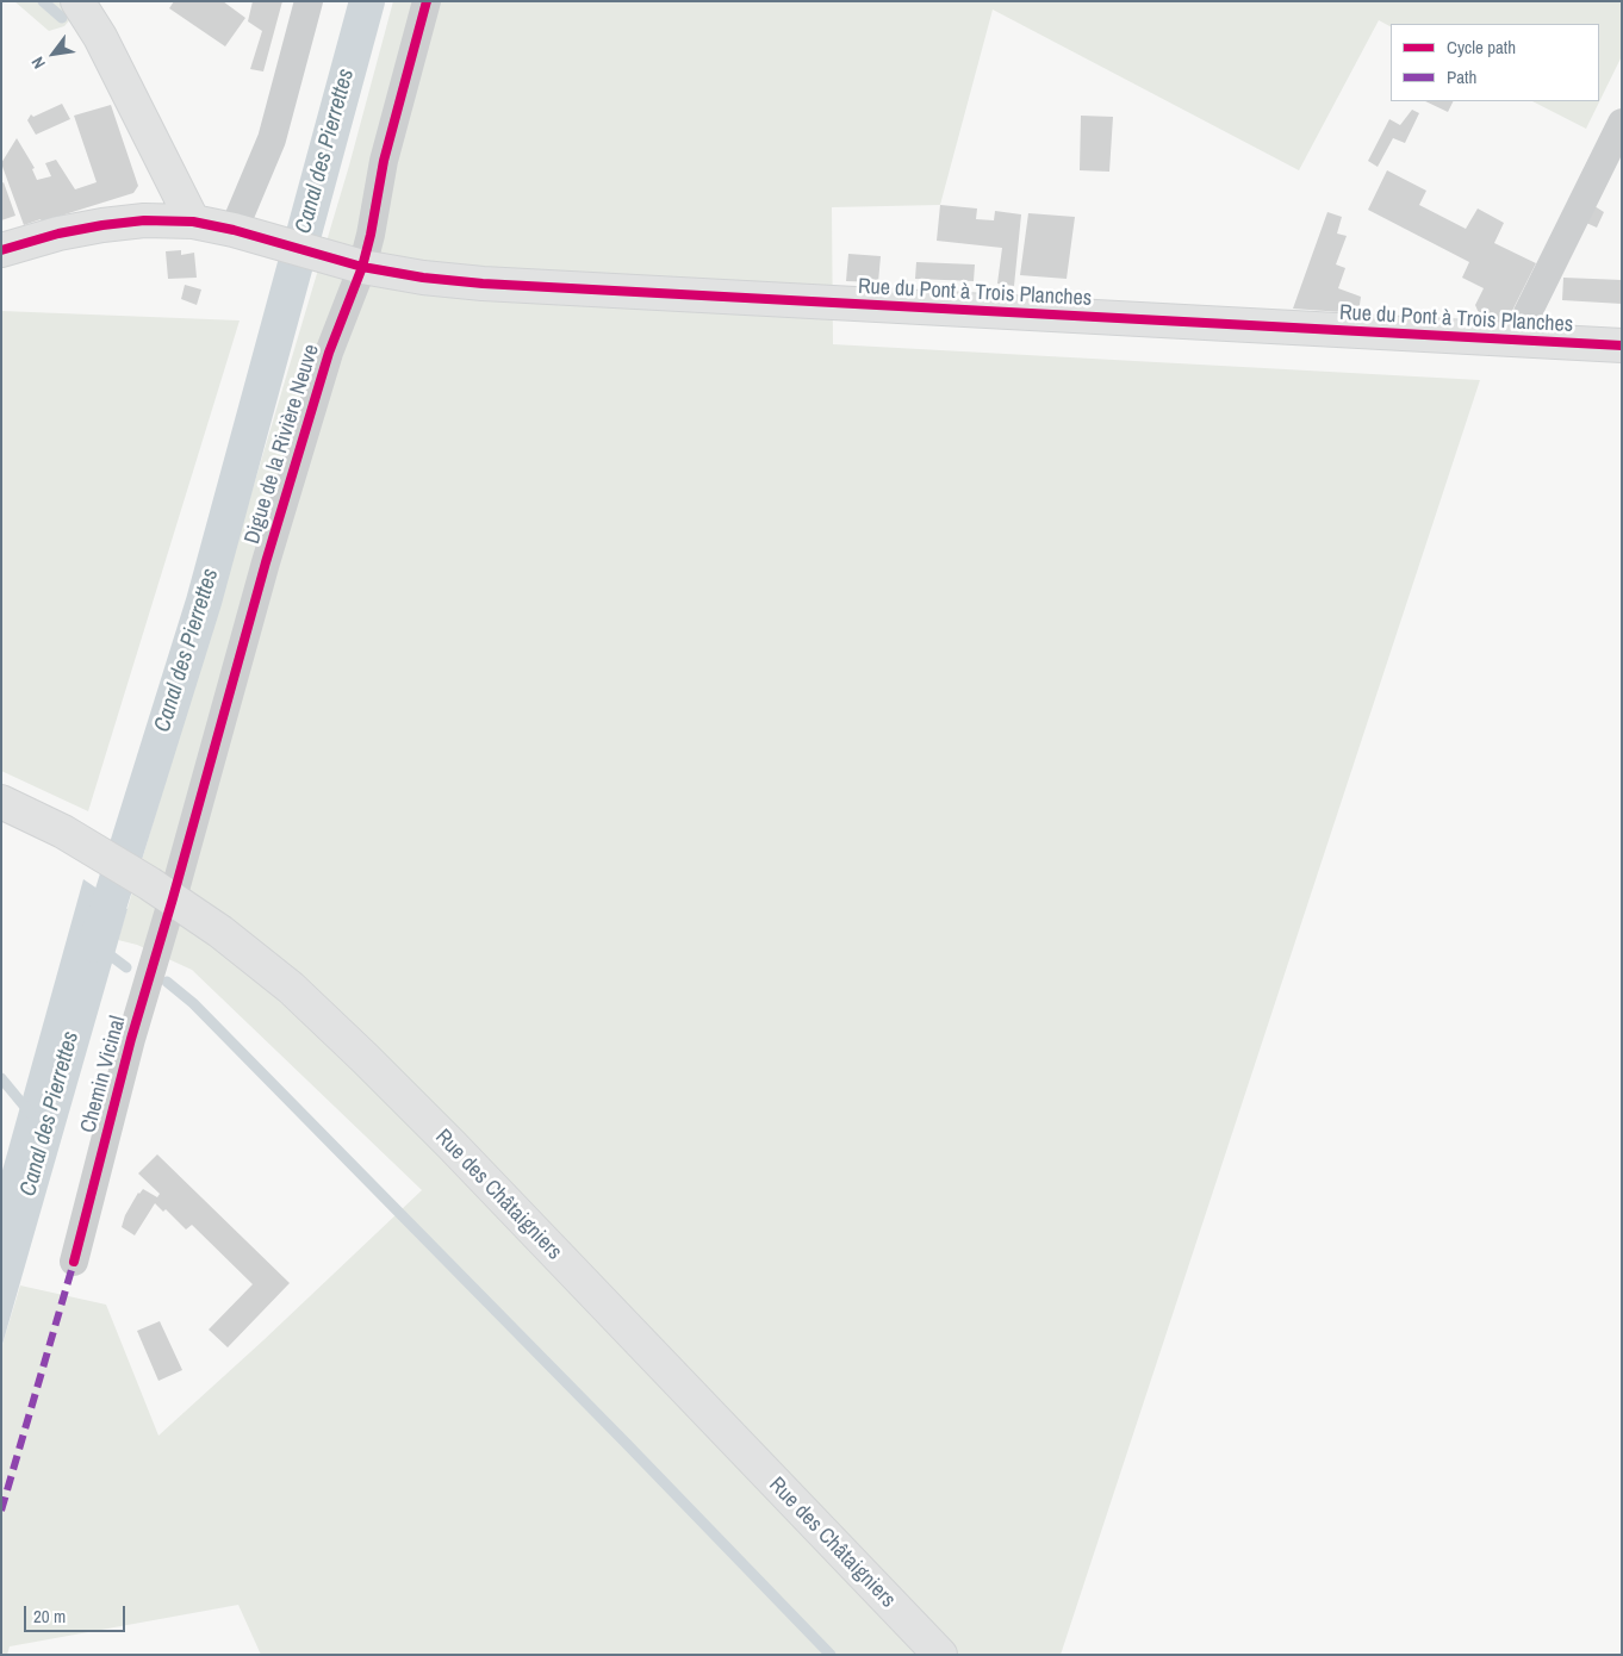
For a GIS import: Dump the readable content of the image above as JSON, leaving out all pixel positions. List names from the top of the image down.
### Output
{
  "streets": {
    "street": [
      "Rue du Pont à Trois Planches",
      "Digue de la Rivière Neuve",
      "Chemin Vicinal",
      "Rue des Châtaigniers"
    ]
  },
  "crossings": [
    ["Rue du Pont à Trois Planches", "Digue de la Rivière Neuve"],
    ["Digue de la Rivière Neuve", "Chemin Vicinal"],
    ["Digue de la Rivière Neuve", "Rue des Châtaigniers"],
    ["Chemin Vicinal", "Rue des Châtaigniers"]
  ],
  "water": ["Canal des Pierrettes"],
  "legend": ["Cycle path", "Path"],
  "scale_bar": "20 m",
  "north": "bottom left"
}
